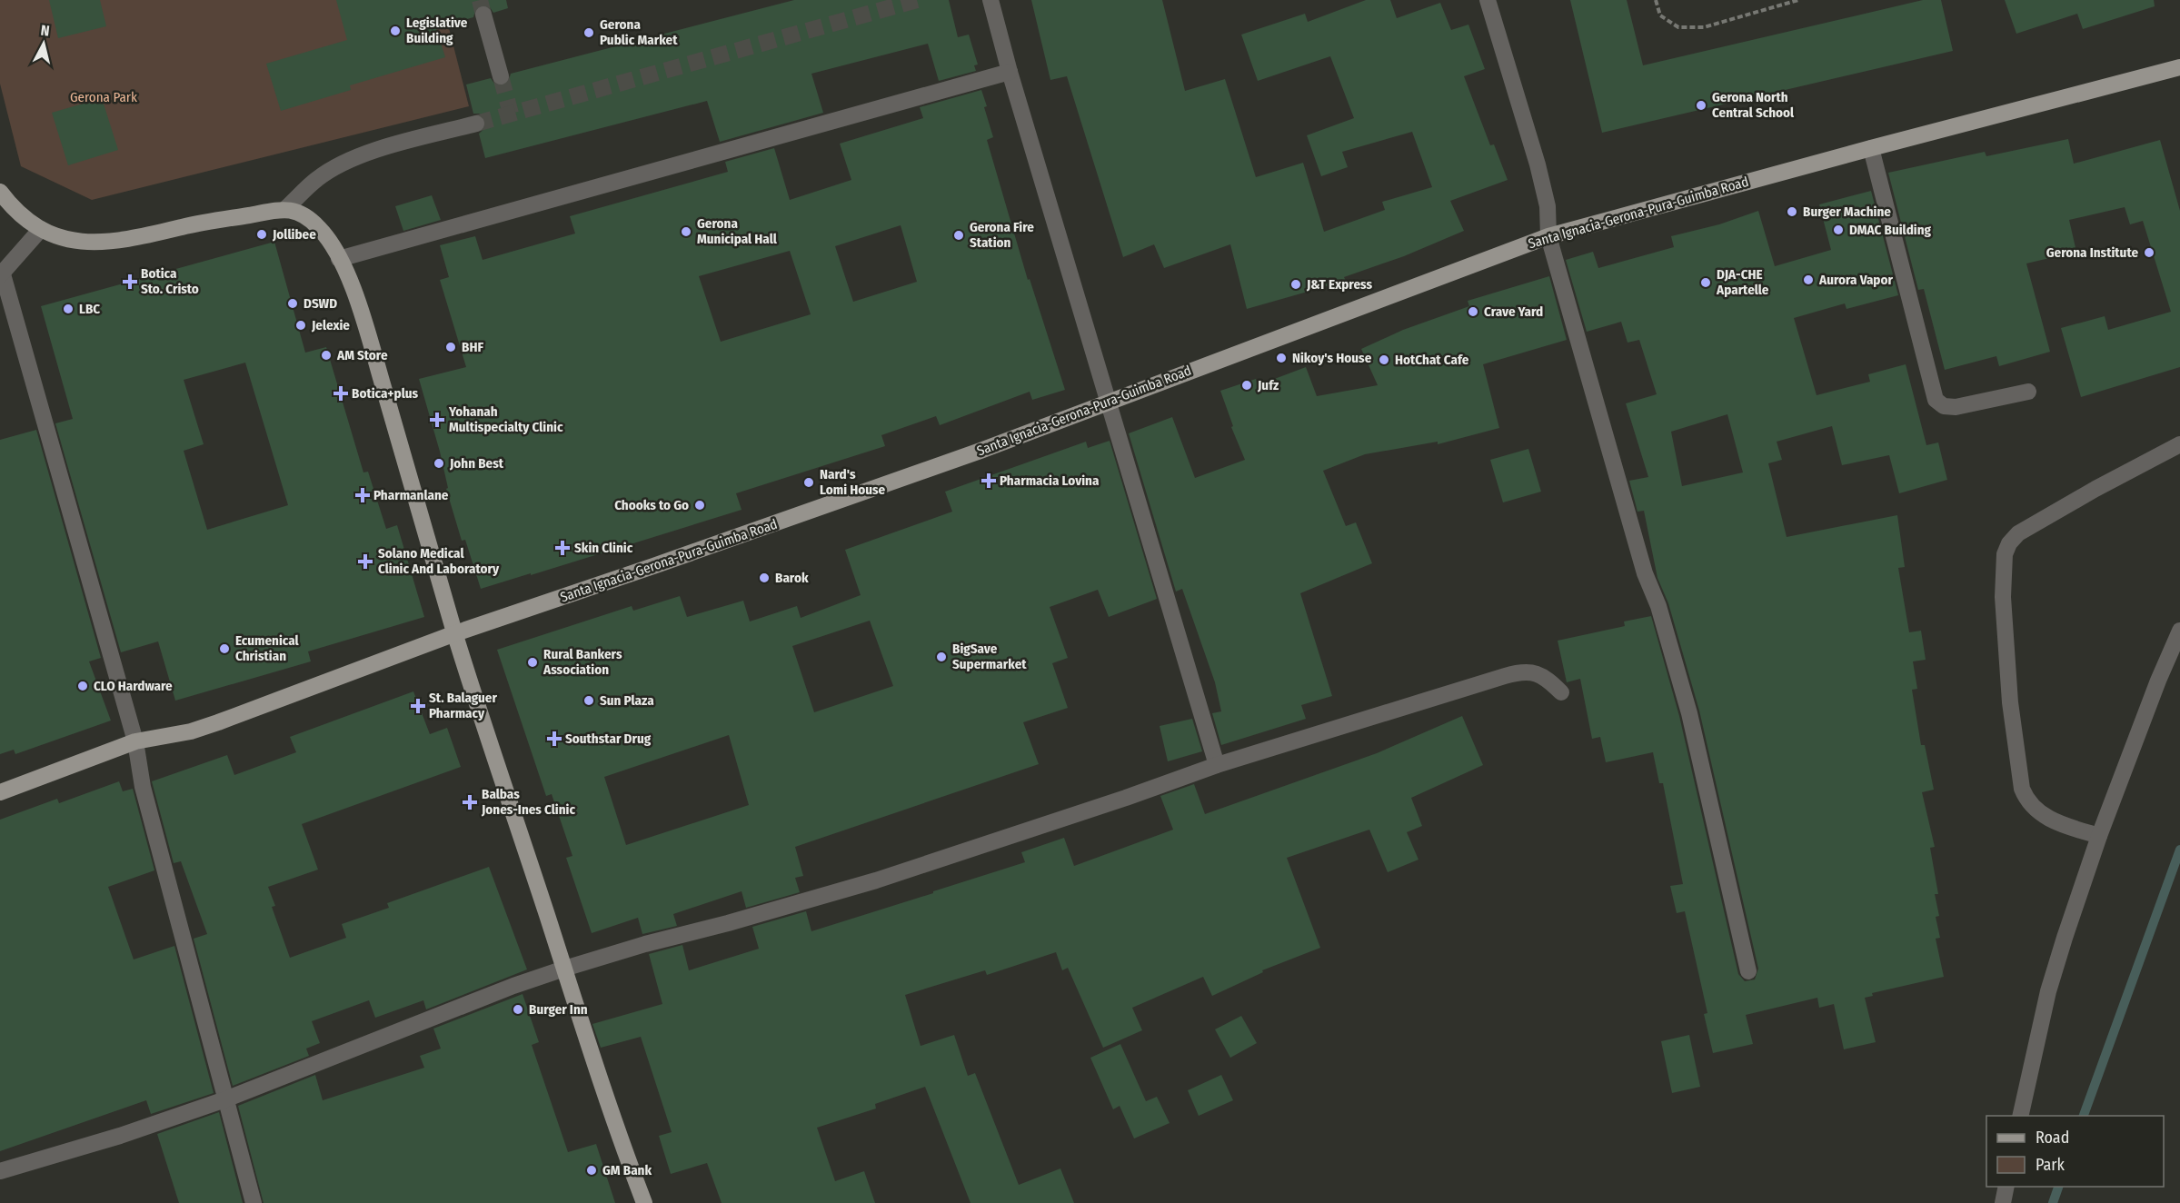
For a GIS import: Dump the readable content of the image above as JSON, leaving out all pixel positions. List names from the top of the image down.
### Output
{
  "streets": {
    "main road": ["Santa Ignacia-Gerona-Pura-Guimba Road"]
  },
  "parks": ["Gerona Park"],
  "places": {
    "other": [
      "Legislative Building",
      "Gerona Public Market",
      "Gerona North Central School",
      "Burger Machine",
      "DMAC Building",
      "Gerona Municipal Hall",
      "Jollibee",
      "Gerona Fire Station",
      "Gerona Institute",
      "Aurora Vapor",
      "DJA-CHE Apartelle",
      "J&T Express",
      "DSWD",
      "LBC",
      "Crave Yard",
      "Jelexie",
      "BHF",
      "AM Store",
      "Nikoy's House",
      "HotChat Cafe",
      "Jufz",
      "John Best",
      "Nard's Lomi House",
      "Chooks to Go",
      "Barok",
      "Ecumenical Christian",
      "BigSave Supermarket",
      "Rural Bankers Association",
      "CLO Hardware",
      "Sun Plaza",
      "Burger Inn",
      "GM Bank"
    ],
    "health": [
      "Botica Sto. Cristo",
      "Botica+plus",
      "Yohanah Multispecialty Clinic",
      "Pharmacia Lovina",
      "Pharmanlane",
      "Skin Clinic",
      "Solano Medical Clinic And Laboratory",
      "St. Balaguer Pharmacy",
      "Southstar Drug",
      "Balbas Jones-Ines Clinic"
    ]
  },
  "legend": ["Road", "Park"],
  "north": "top"
}
